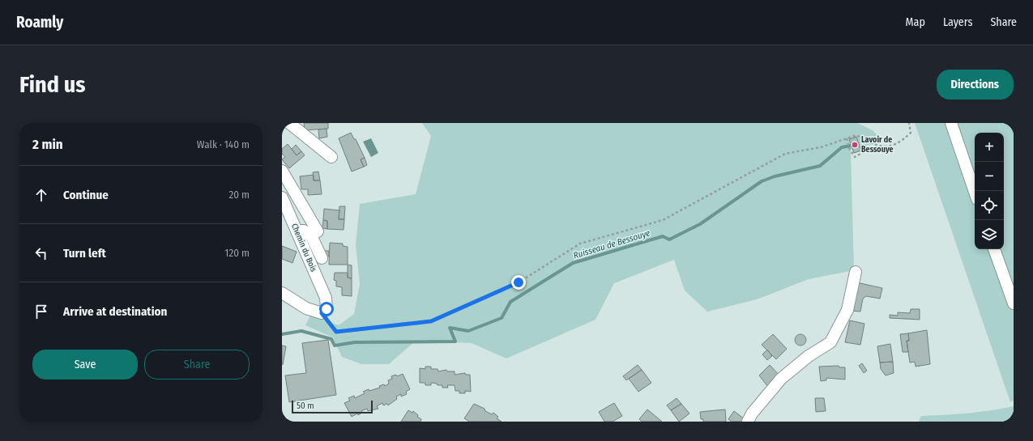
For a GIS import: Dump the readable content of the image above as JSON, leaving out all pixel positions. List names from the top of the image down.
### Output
{
  "streets": {
    "street": ["Chemin du Bois"]
  },
  "water": ["Ruisseau de Bessouye"],
  "places": ["Lavoir de Bessouye"],
  "scale_bar": "50 m",
  "page": {
    "header": "Roamly",
    "nav": ["Map", "Layers", "Share"],
    "buttons": [
      "Directions",
      ["Save", "Share"]
    ],
    "title": "Find us",
    "heading": ["2 min", "Walk · 140 m"],
    "map_buttons": ["+", "−"],
    "list": [
      ["Continue", "20 m"],
      ["Turn left", "120 m"],
      "Arrive at destination"
    ],
    "scale": "50 m"
  }
}
